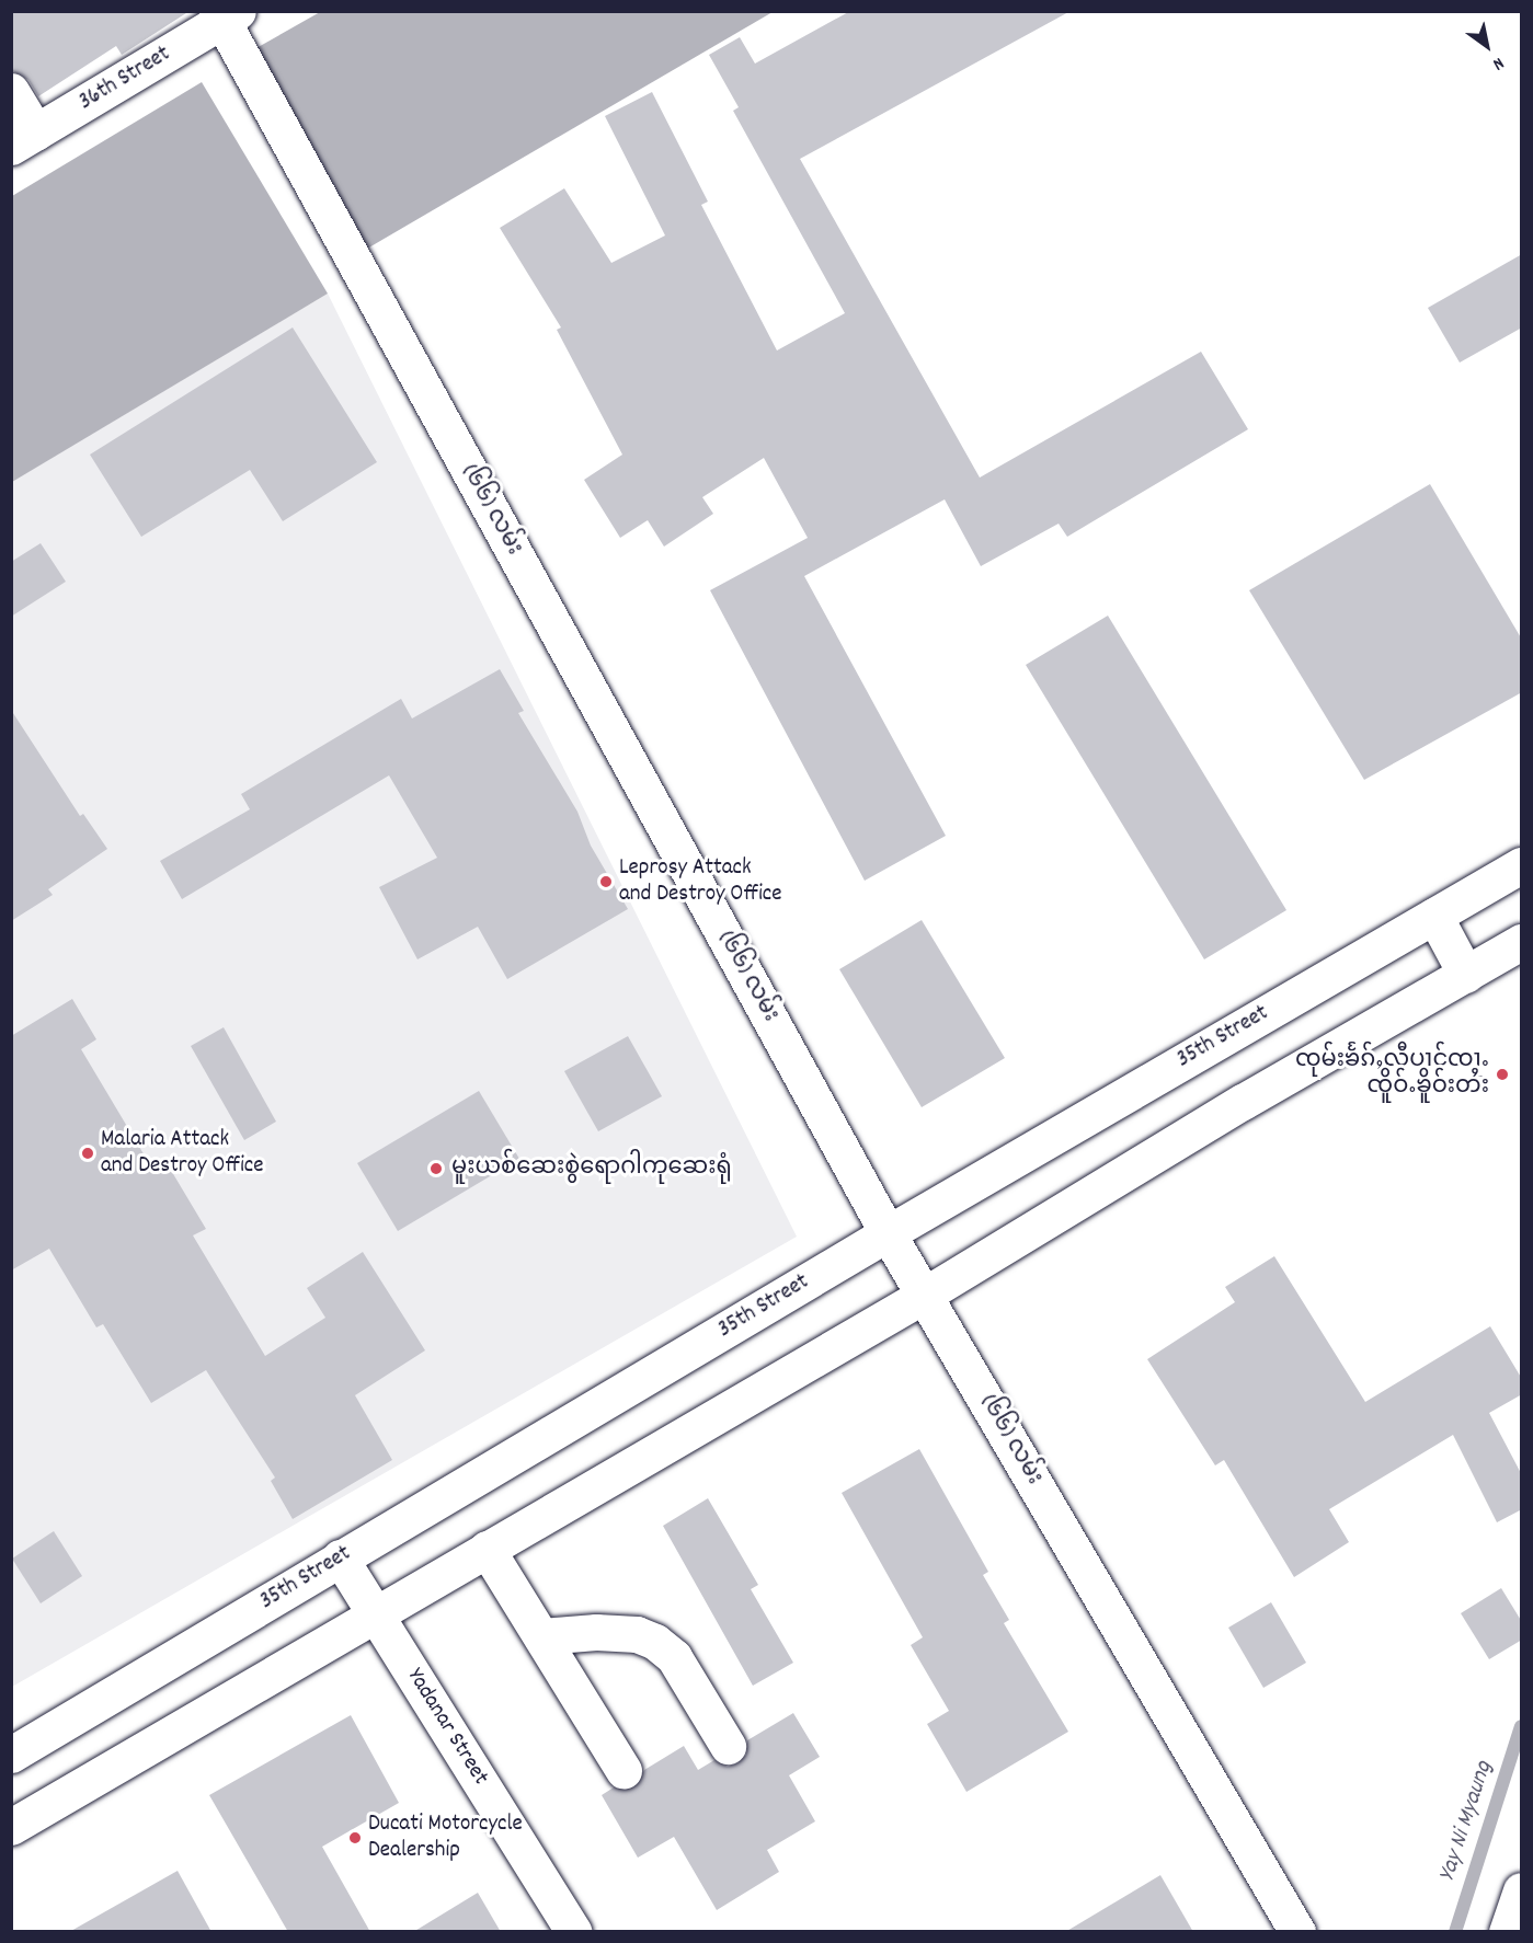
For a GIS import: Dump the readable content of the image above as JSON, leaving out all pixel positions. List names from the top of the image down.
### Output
{
  "streets": {
    "main road": [
      "36th Street",
      "(၆၆) လမ်း",
      "35th Street",
      "Yadanar Street"
    ]
  },
  "crossings": [
    ["36th Street", "(၆၆) လမ်း"],
    ["(၆၆) လမ်း", "35th Street"],
    ["35th Street", "Yadanar Street"]
  ],
  "water": ["Yay Ni Myaung"],
  "places": [
    "Leprosy Attack and Destroy Office",
    "ၸုမ်းၶႅၵ်ႇလီပၢင်ၸႃႉ ၸိူဝ်ႉၶိူဝ်းတႆး",
    "Malaria Attack and Destroy Office",
    "မူးယစ်ဆေးစွဲရောဂါကုဆေးရုံ",
    "Ducati Motorcycle Dealership"
  ],
  "north": "bottom right"
}
